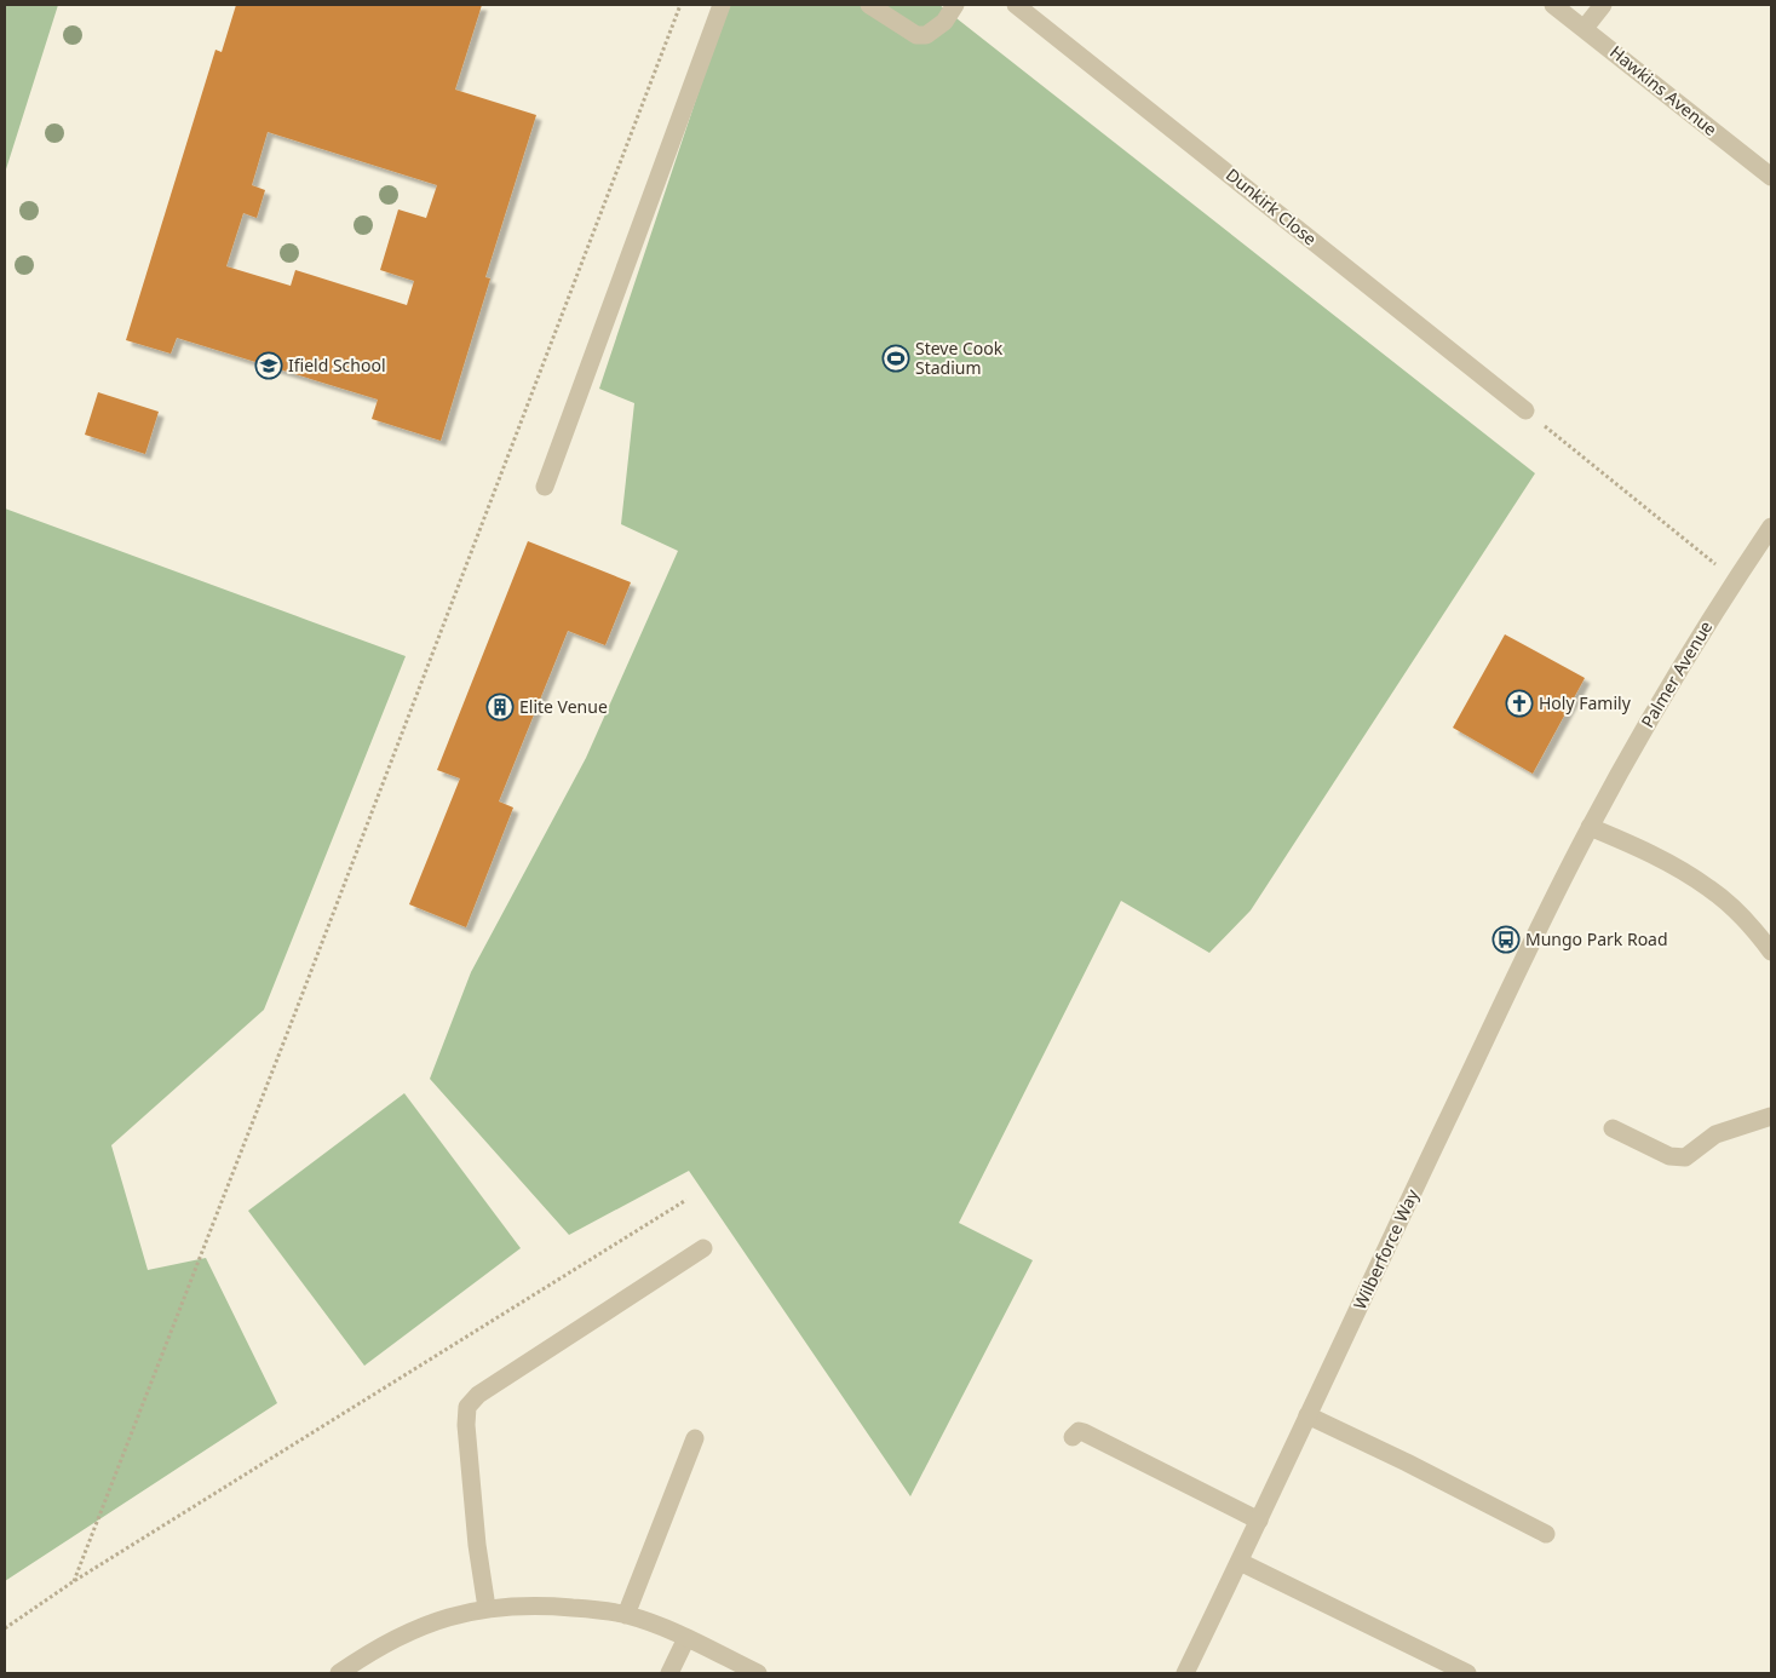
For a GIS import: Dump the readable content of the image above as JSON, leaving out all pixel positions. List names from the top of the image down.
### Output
{
  "streets": {
    "street": [
      "Hawkins Avenue",
      "Dunkirk Close",
      "Palmer Avenue",
      "Wilberforce Way"
    ]
  },
  "crossings": [
    ["Palmer Avenue", "Wilberforce Way"]
  ],
  "places": {
    "sports": ["Steve Cook Stadium"],
    "school or university": ["Ifield School"],
    "church": ["Holy Family"],
    "building": ["Elite Venue"],
    "bus stop": ["Mungo Park Road"]
  }
}
